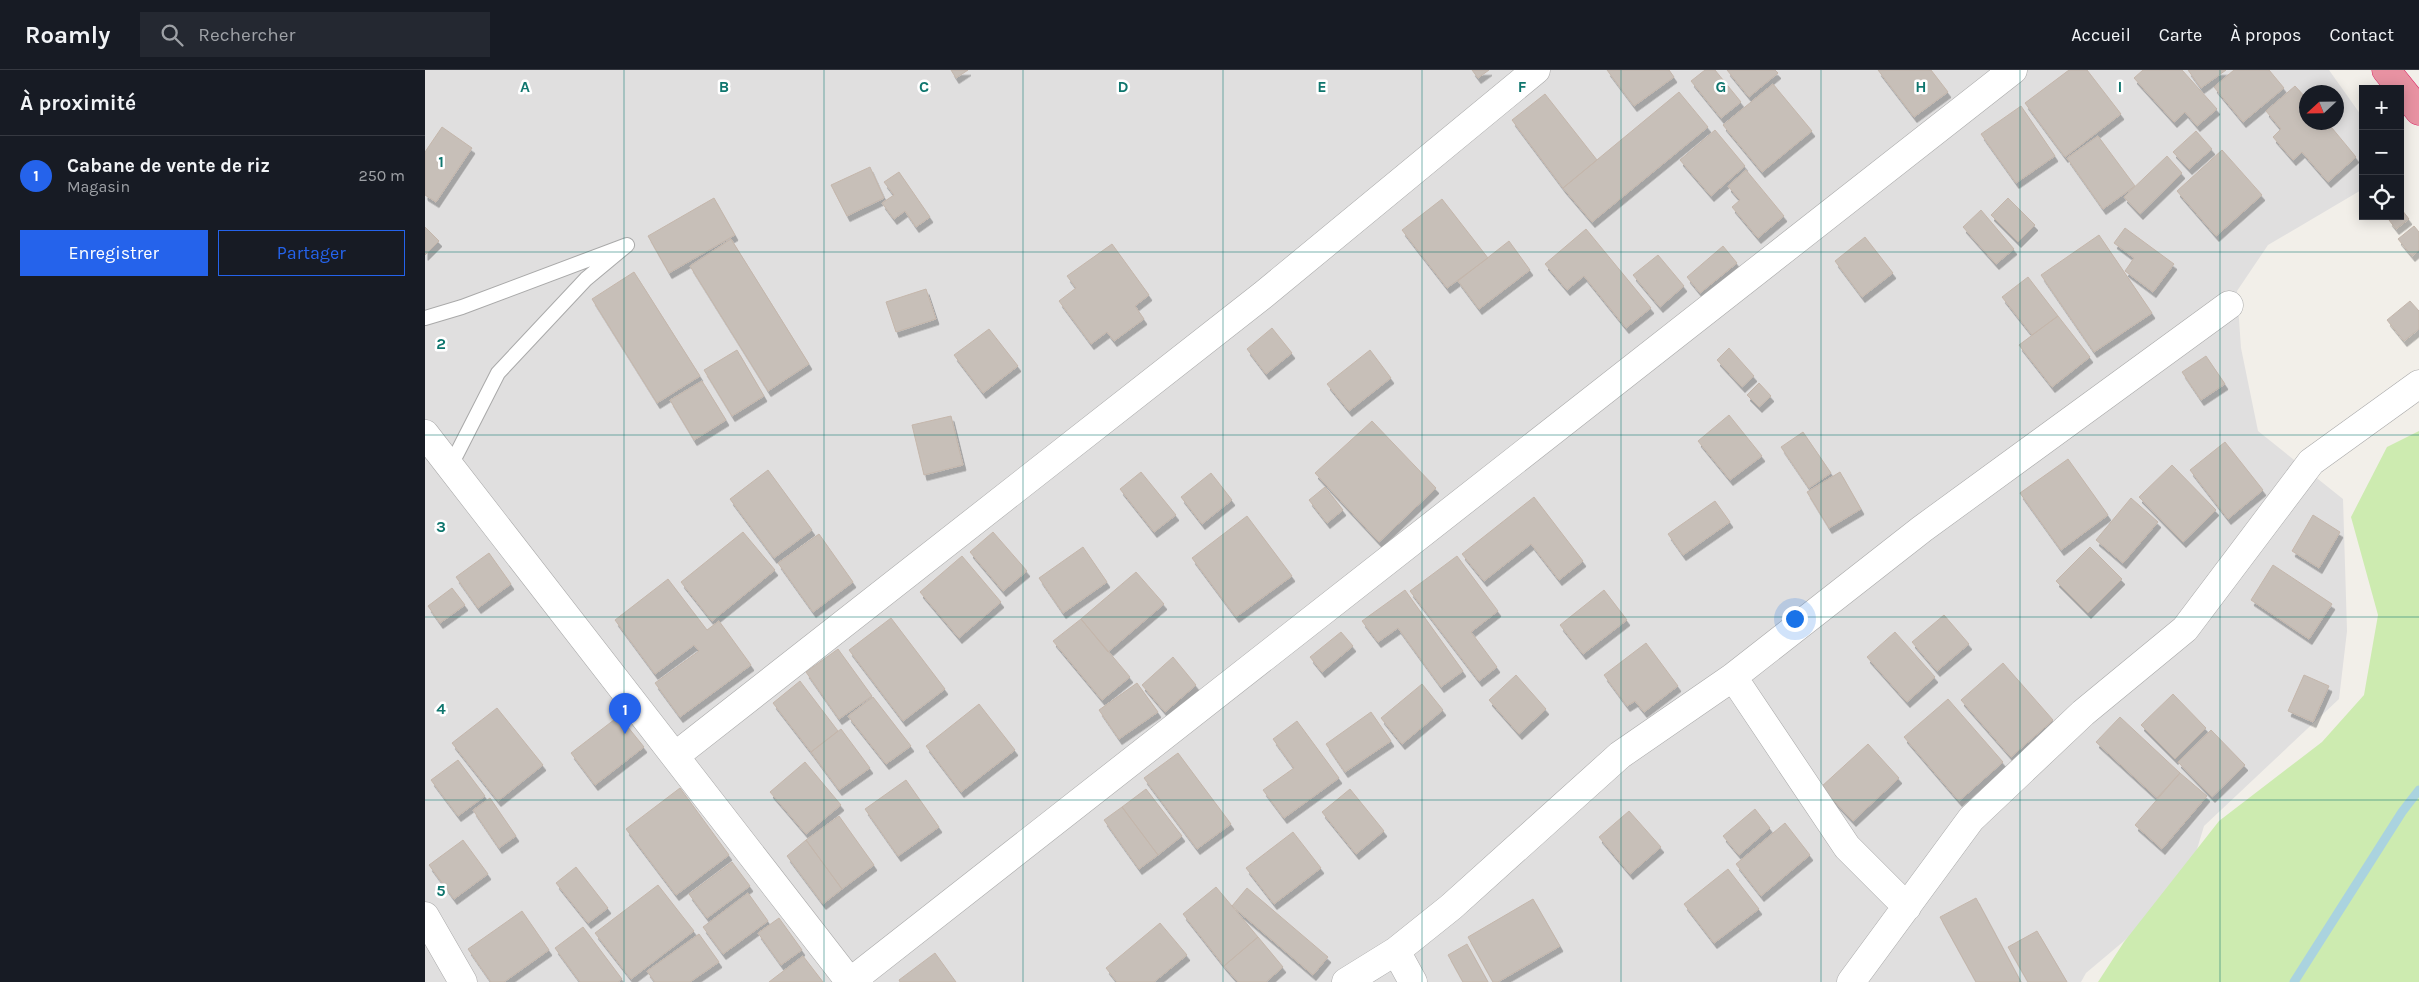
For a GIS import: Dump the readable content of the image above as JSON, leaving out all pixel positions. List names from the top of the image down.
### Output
{
  "north": "left",
  "page": {
    "header": "Roamly",
    "search": "Rechercher",
    "nav": [
      "Accueil",
      "Carte",
      "À propos",
      "Contact"
    ],
    "heading": "À proximité",
    "map_buttons": ["+", "−"],
    "list": [
      {
        "mark": "1",
        "name": "Cabane de vente de riz",
        "note": "Magasin",
        "value": "250 m"
      }
    ],
    "buttons": ["Enregistrer", "Partager"],
    "pins": "1"
  },
  "grid": {
    "columns": [
      "A",
      "B",
      "C",
      "D",
      "E",
      "F",
      "G",
      "H",
      "I"
    ],
    "rows": [
      "1",
      "2",
      "3",
      "4",
      "5"
    ]
  }
}
